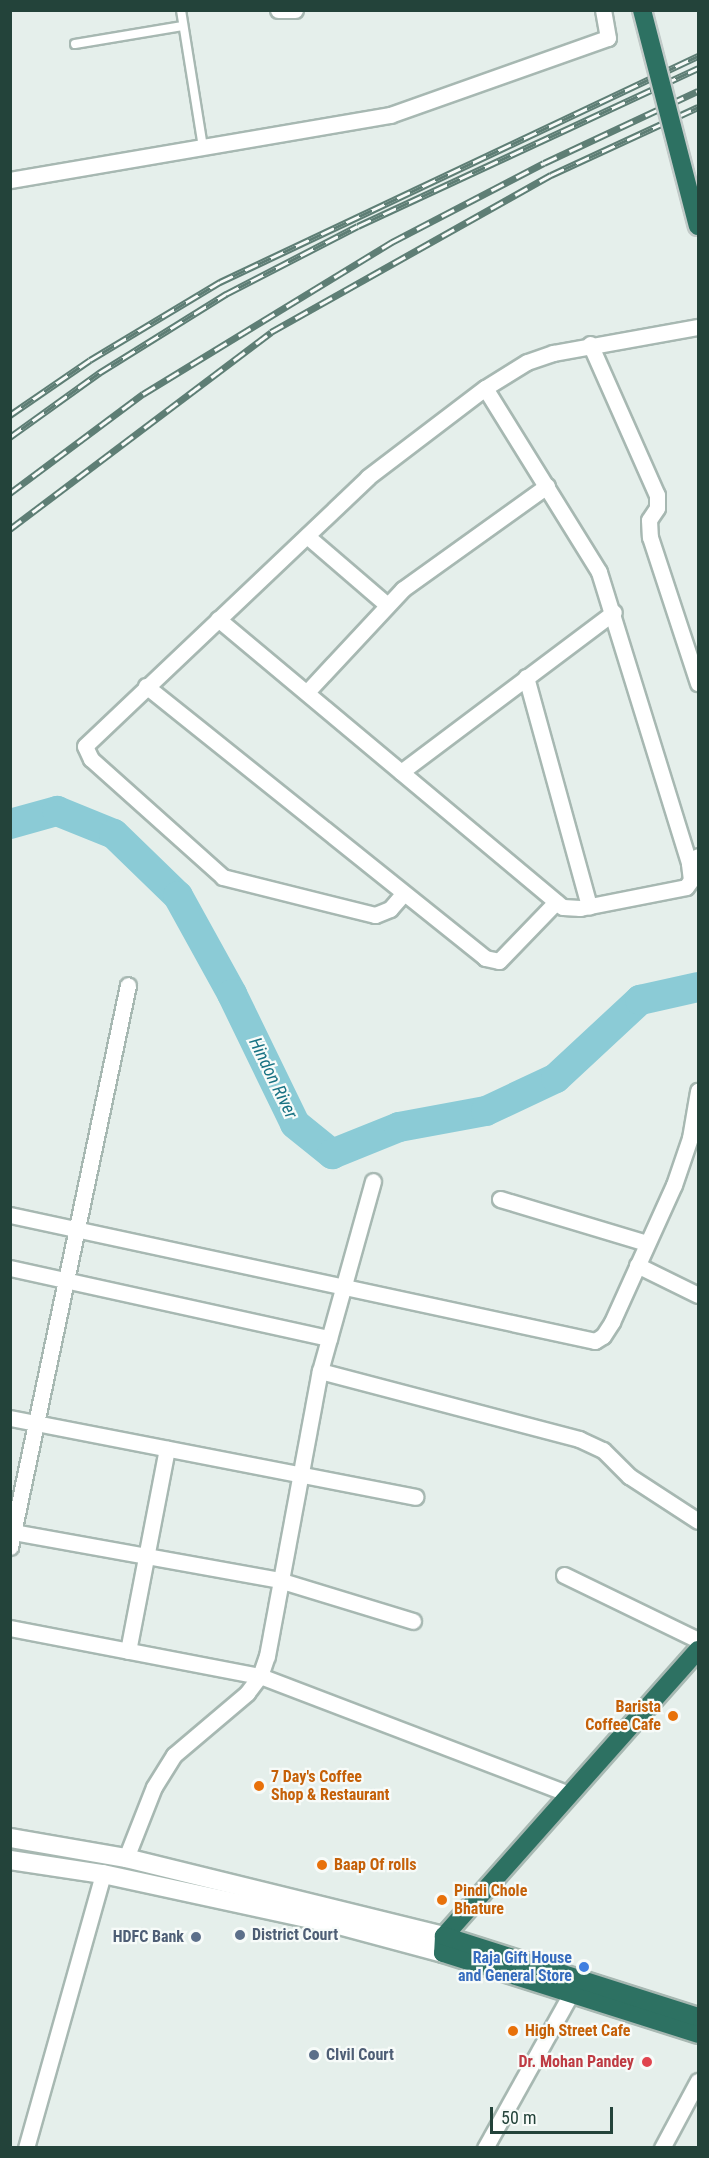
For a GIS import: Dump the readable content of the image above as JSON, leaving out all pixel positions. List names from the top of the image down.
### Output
{
  "water": ["Hindon River"],
  "places": [
    "Barista Coffee Cafe",
    "7 Day's Coffee Shop & Restaurant",
    "Baap Of rolls",
    "Pindi Chole Bhature",
    "District Court",
    "HDFC Bank",
    "Raja Gift House and General Store",
    "High Street Cafe",
    "CIvil Court",
    "Dr. Mohan Pandey"
  ],
  "scale_bar": "50 m"
}
